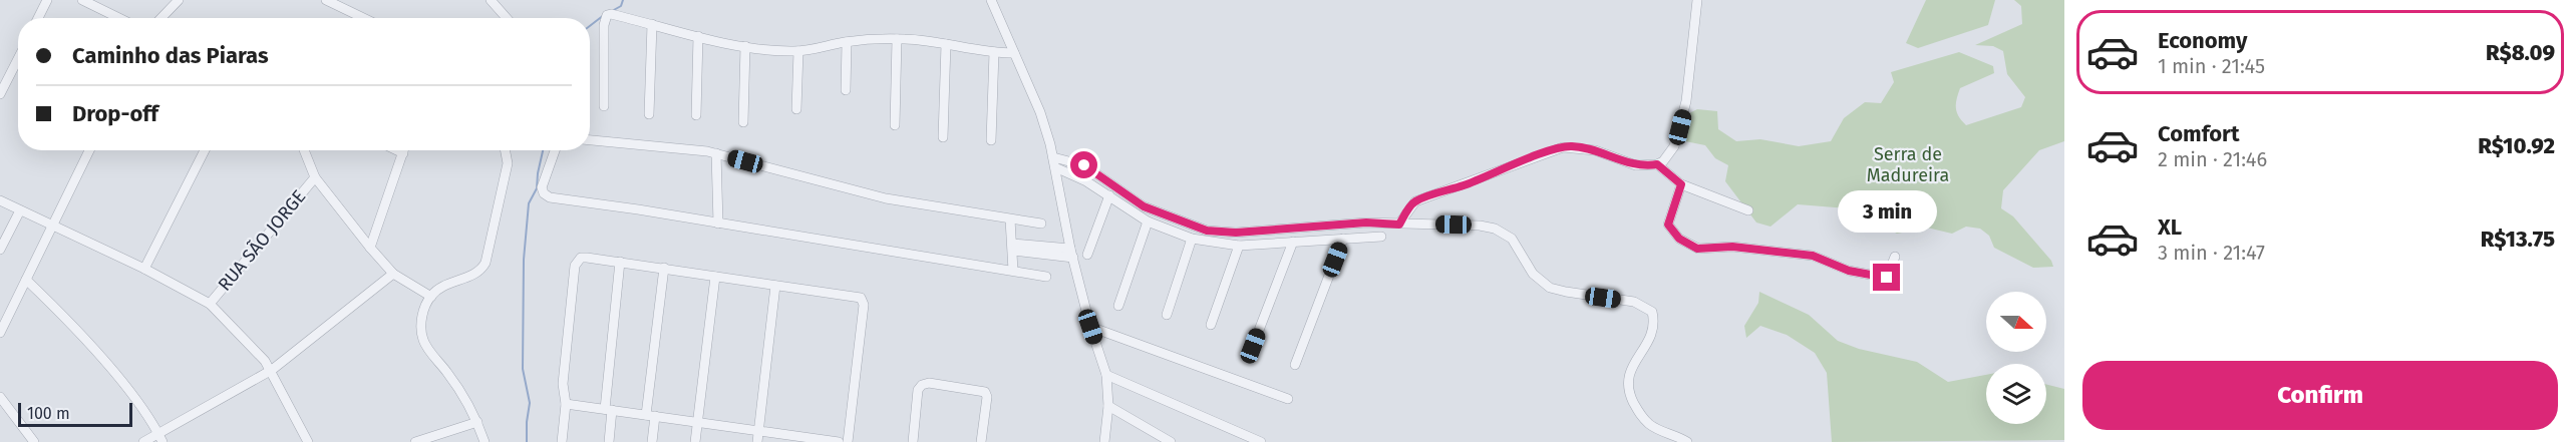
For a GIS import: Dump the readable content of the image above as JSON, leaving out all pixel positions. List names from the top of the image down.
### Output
{
  "streets": {
    "street": ["RUA SÃO JORGE"]
  },
  "parks": ["Serra de Madureira"],
  "scale_bar": "100 m",
  "north": "right",
  "page": {
    "list": [
      {
        "name": "Economy",
        "note": "1 min · 21:45",
        "value": "R$8.09"
      },
      {
        "name": "Comfort",
        "note": "2 min · 21:46",
        "value": "R$10.92"
      },
      {
        "name": "XL",
        "note": "3 min · 21:47",
        "value": "R$13.75"
      }
    ],
    "banner": ["Caminho das Piaras", "Drop-off"],
    "bubble": "3 min",
    "buttons": "Confirm",
    "scale": "100 m"
  }
}
